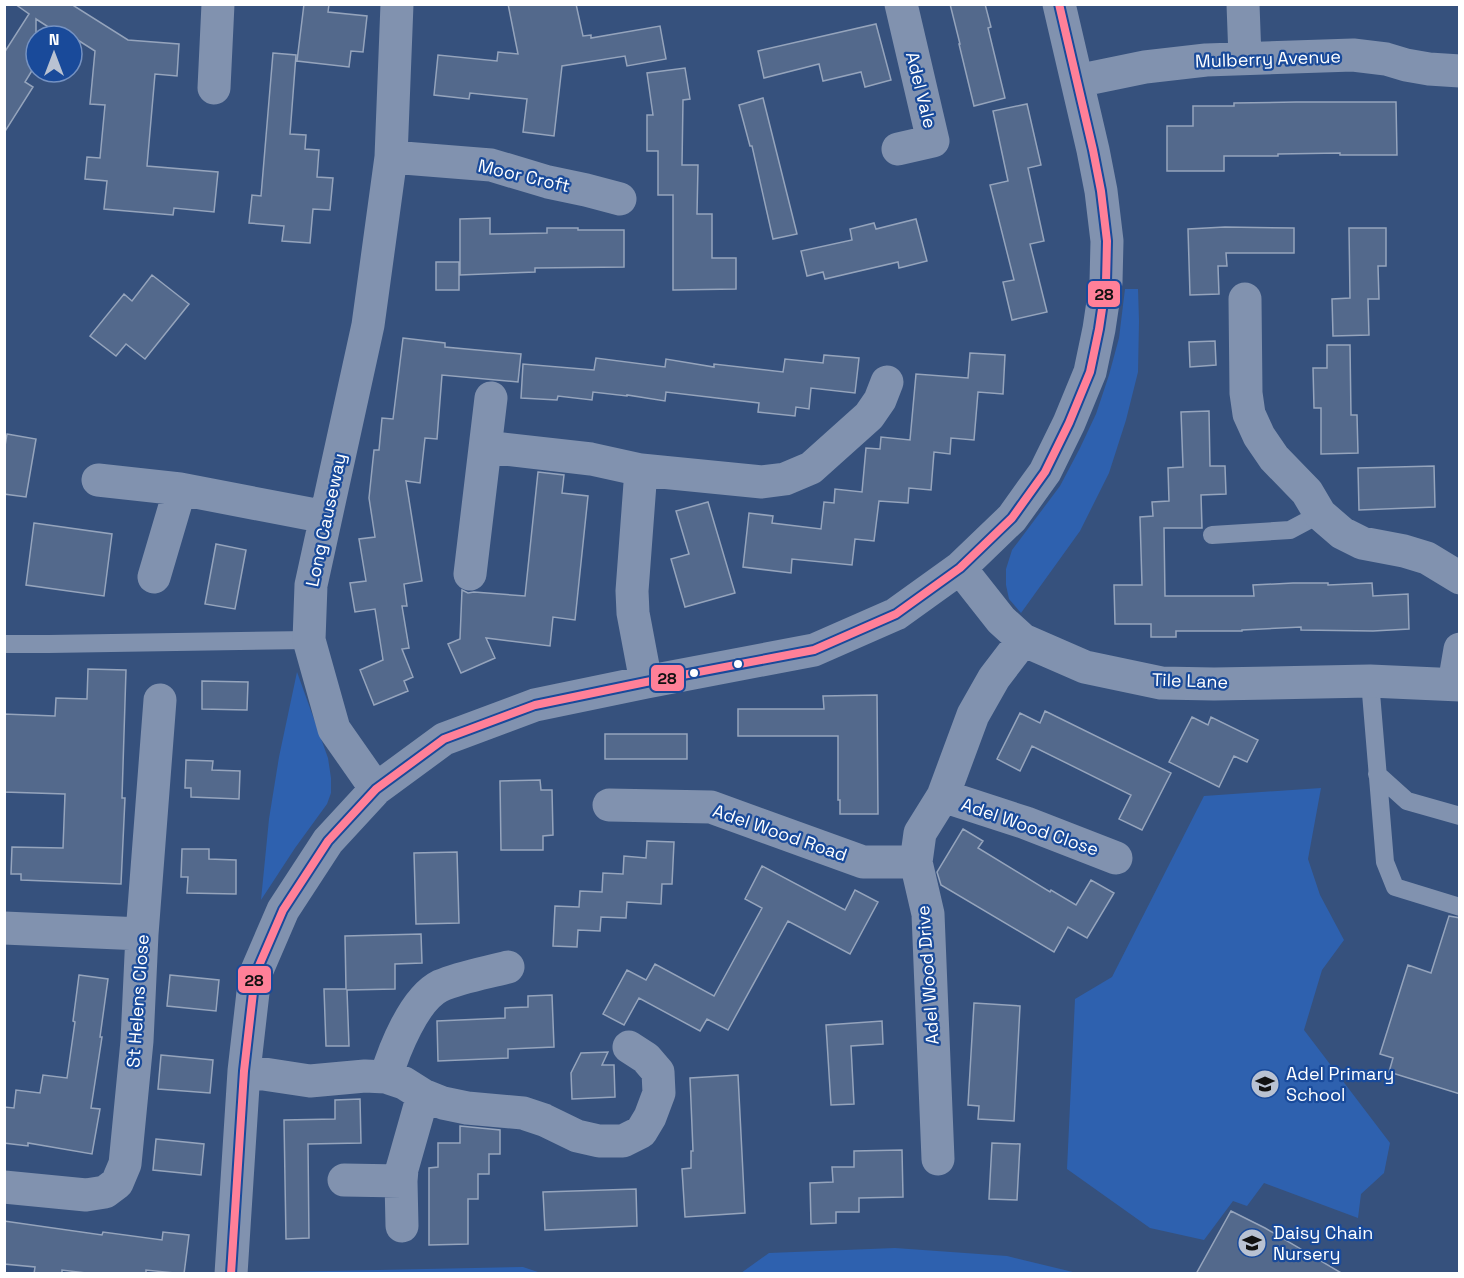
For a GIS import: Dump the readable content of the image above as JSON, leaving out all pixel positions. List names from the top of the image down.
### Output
{
  "streets": {
    "street": [
      "Mulberry Avenue",
      "Adel Vale",
      "Moor Croft",
      "Long Causeway",
      "Tile Lane",
      "Adel Wood Close",
      "Adel Wood Road",
      "Adel Wood Drive",
      "St Helens Close"
    ]
  },
  "crossings": [
    ["Moor Croft", "Long Causeway"],
    ["Tile Lane", "Adel Wood Drive"],
    ["Adel Wood Close", "Adel Wood Drive"],
    ["Adel Wood Road", "Adel Wood Drive"]
  ],
  "places": {
    "school or university": ["Adel Primary School", "Daisy Chain Nursery"]
  },
  "lines": ["transit line 28"],
  "north": "top"
}
